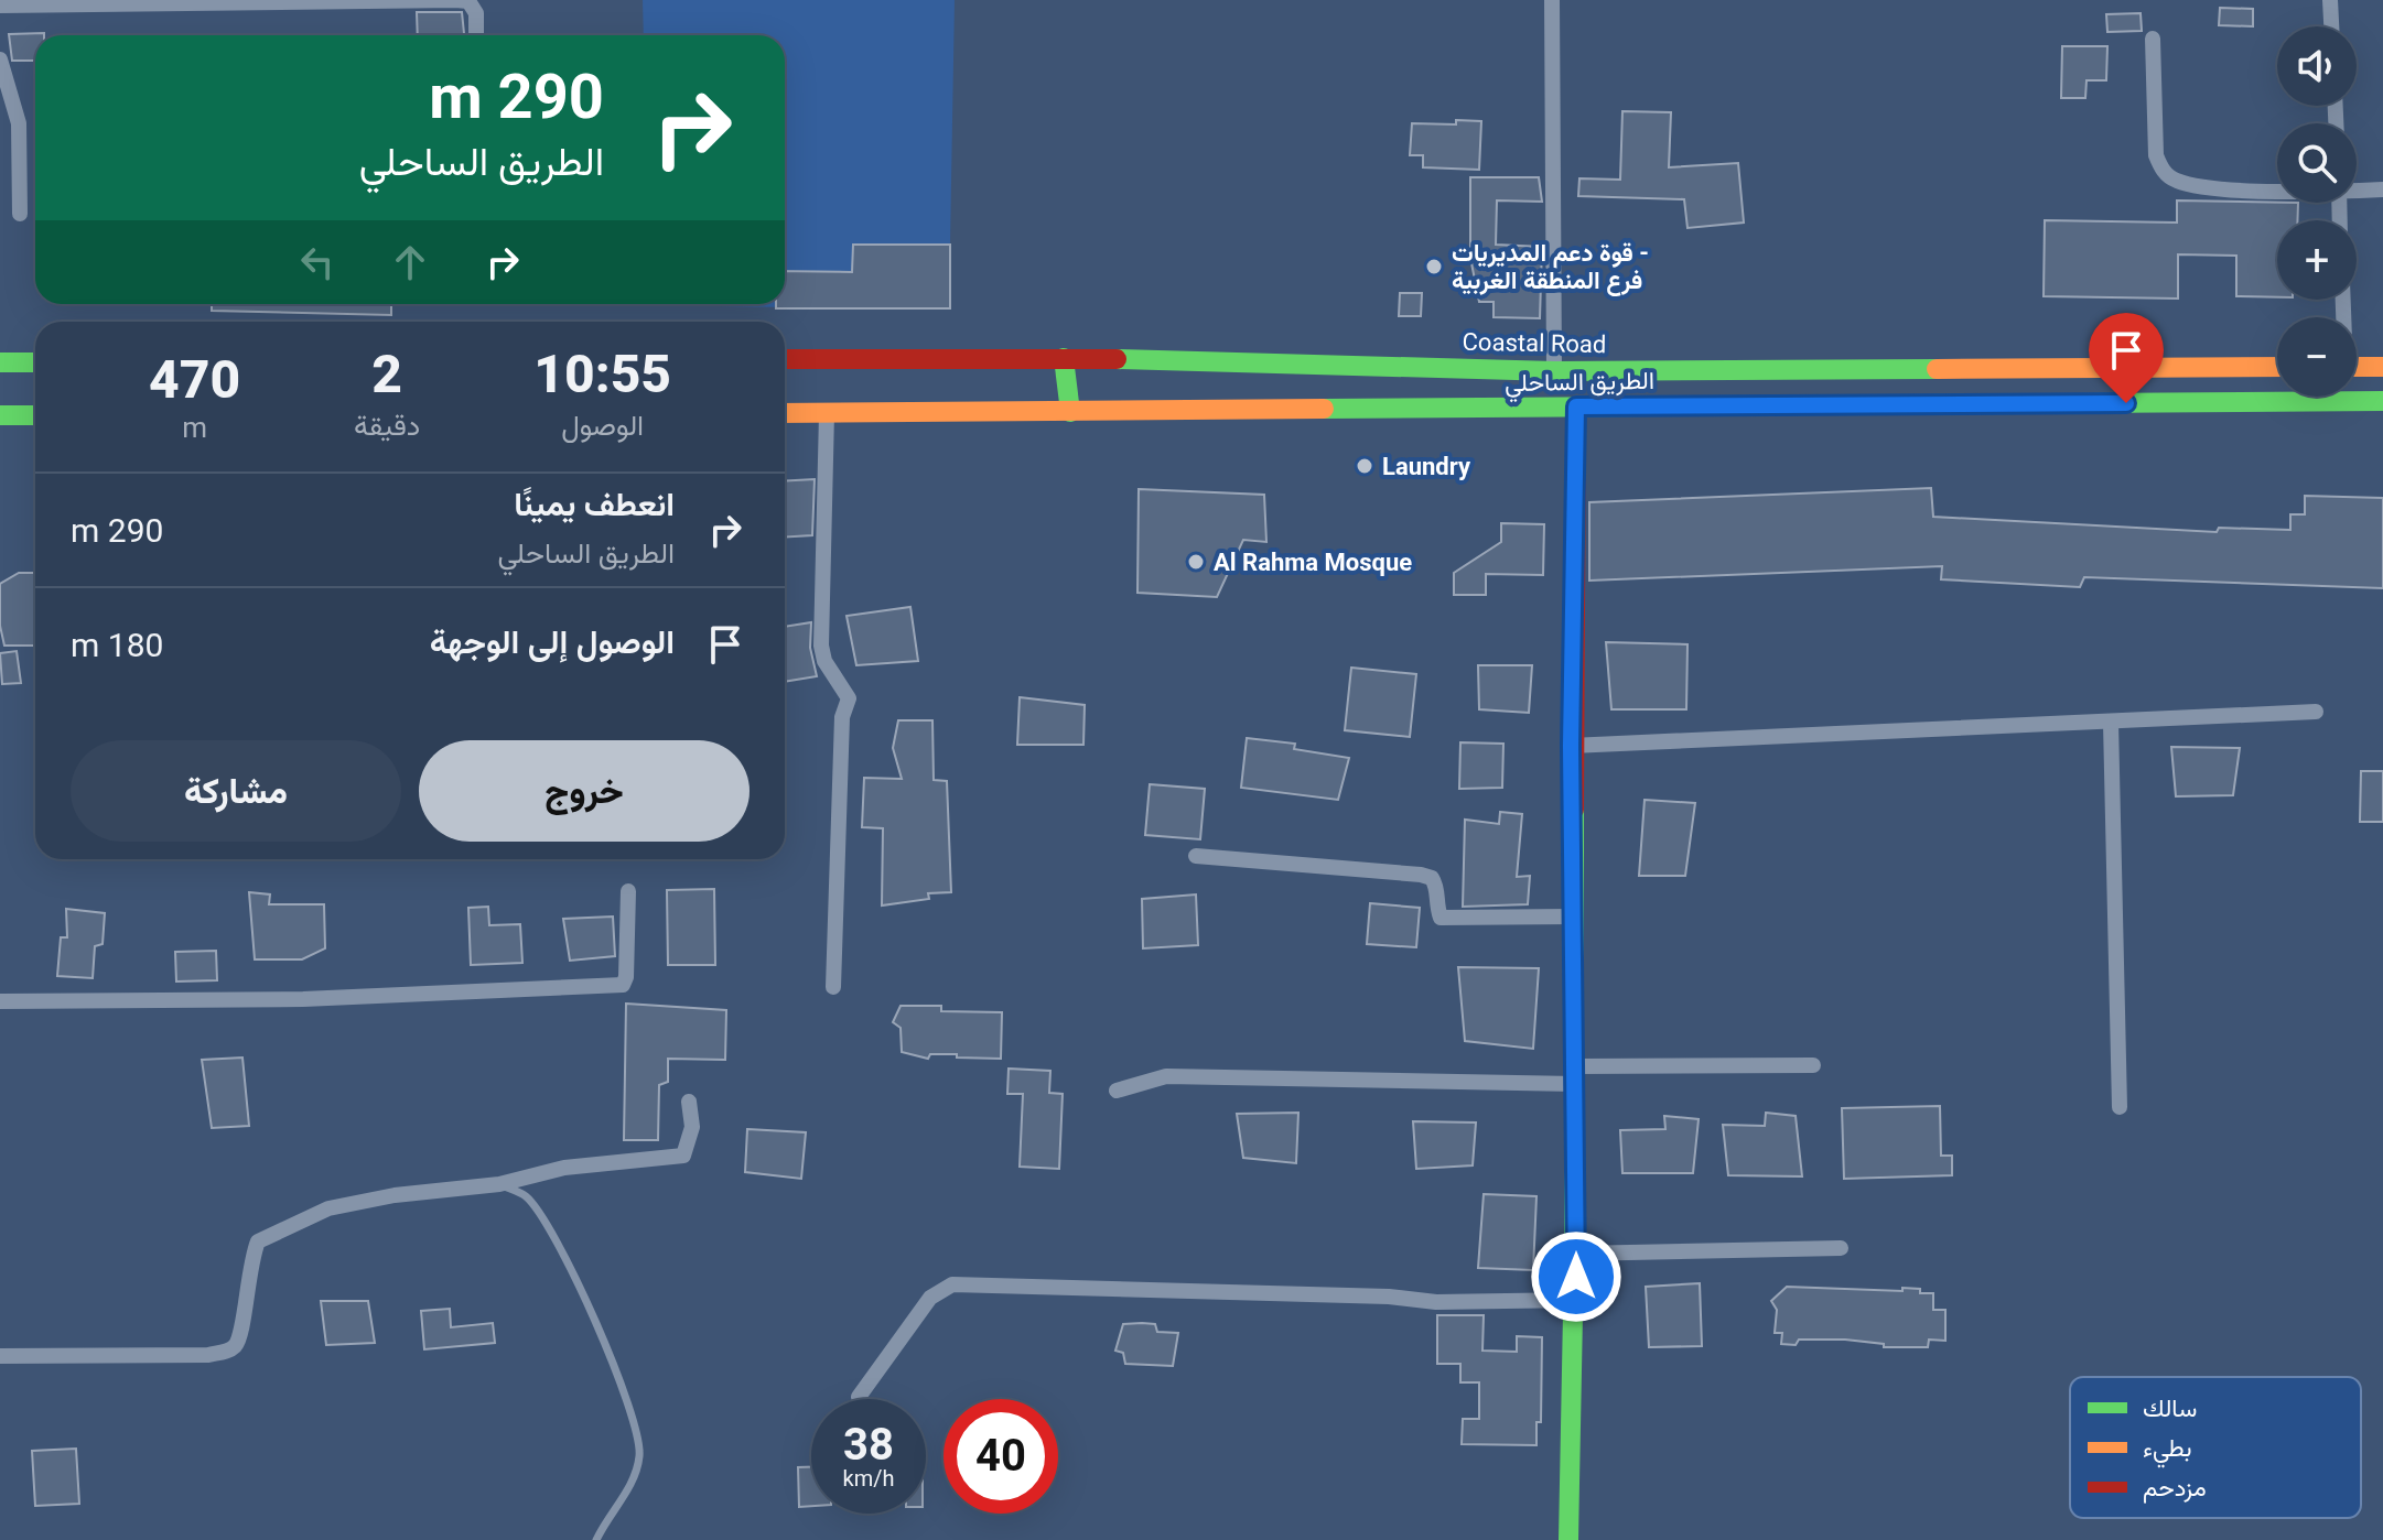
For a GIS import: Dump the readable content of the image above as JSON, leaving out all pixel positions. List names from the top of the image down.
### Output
{
  "streets": {
    "main road": ["Coastal Road", "الطريق الساحلي"]
  },
  "places": ["قوة دعم المديريات - فرع المنطقة الغربية", "Laundry", "Al Rahma Mosque"],
  "legend": ["سالك", "بطيء", "مزدحم"],
  "page": {
    "map_buttons": ["+", "−"],
    "turn": ["290 m", "الطريق الساحلي"],
    "eta": [
      "10:55",
      "الوصول",
      "2",
      "دقيقة",
      "470",
      "m"
    ],
    "list": [
      {
        "name": "انعطف يمينًا",
        "note": "الطريق الساحلي",
        "value": "290 m"
      },
      {
        "name": "الوصول إلى الوجهة",
        "value": "180 m"
      }
    ],
    "buttons": ["خروج", "مشاركة"],
    "speed": "38 km/h",
    "limit": "40"
  }
}
